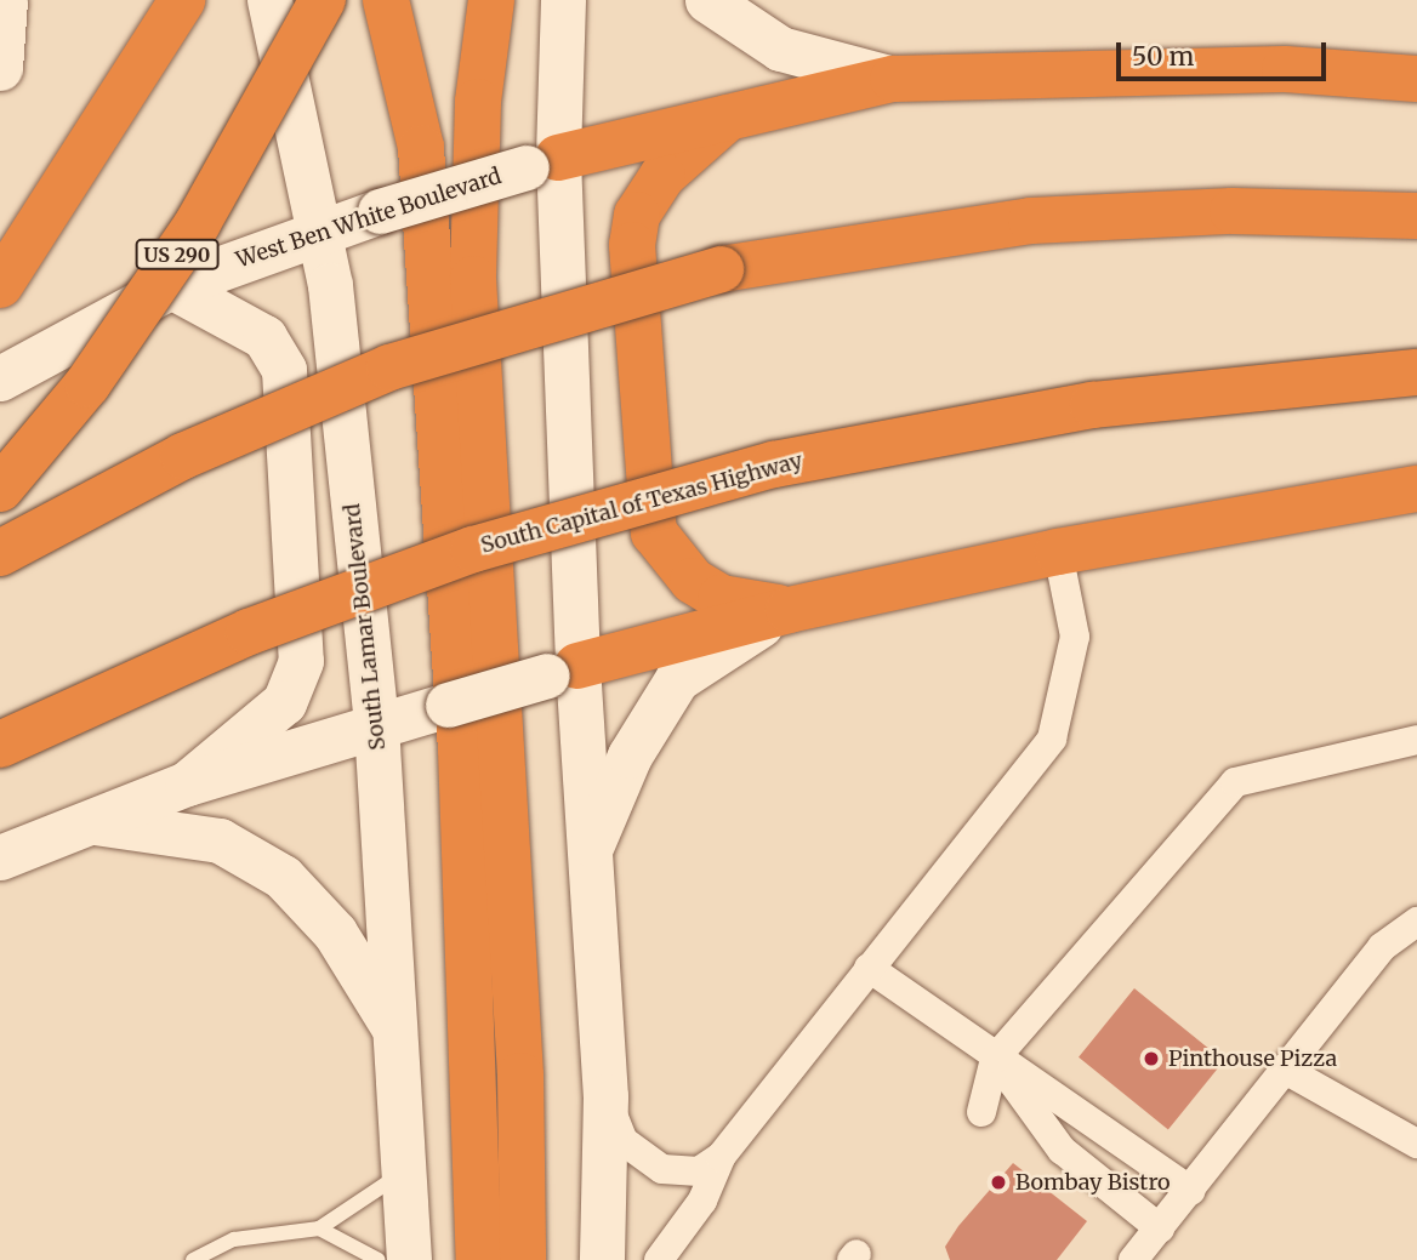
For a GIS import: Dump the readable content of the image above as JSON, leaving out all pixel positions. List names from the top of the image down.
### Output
{
  "streets": {
    "highway": ["US 290", "South Capital of Texas Highway"],
    "main road": ["West Ben White Boulevard", "South Lamar Boulevard"]
  },
  "crossings": [
    ["West Ben White Boulevard", "South Lamar Boulevard"]
  ],
  "places": ["Pinthouse Pizza", "Bombay Bistro"],
  "scale_bar": "50 m"
}
